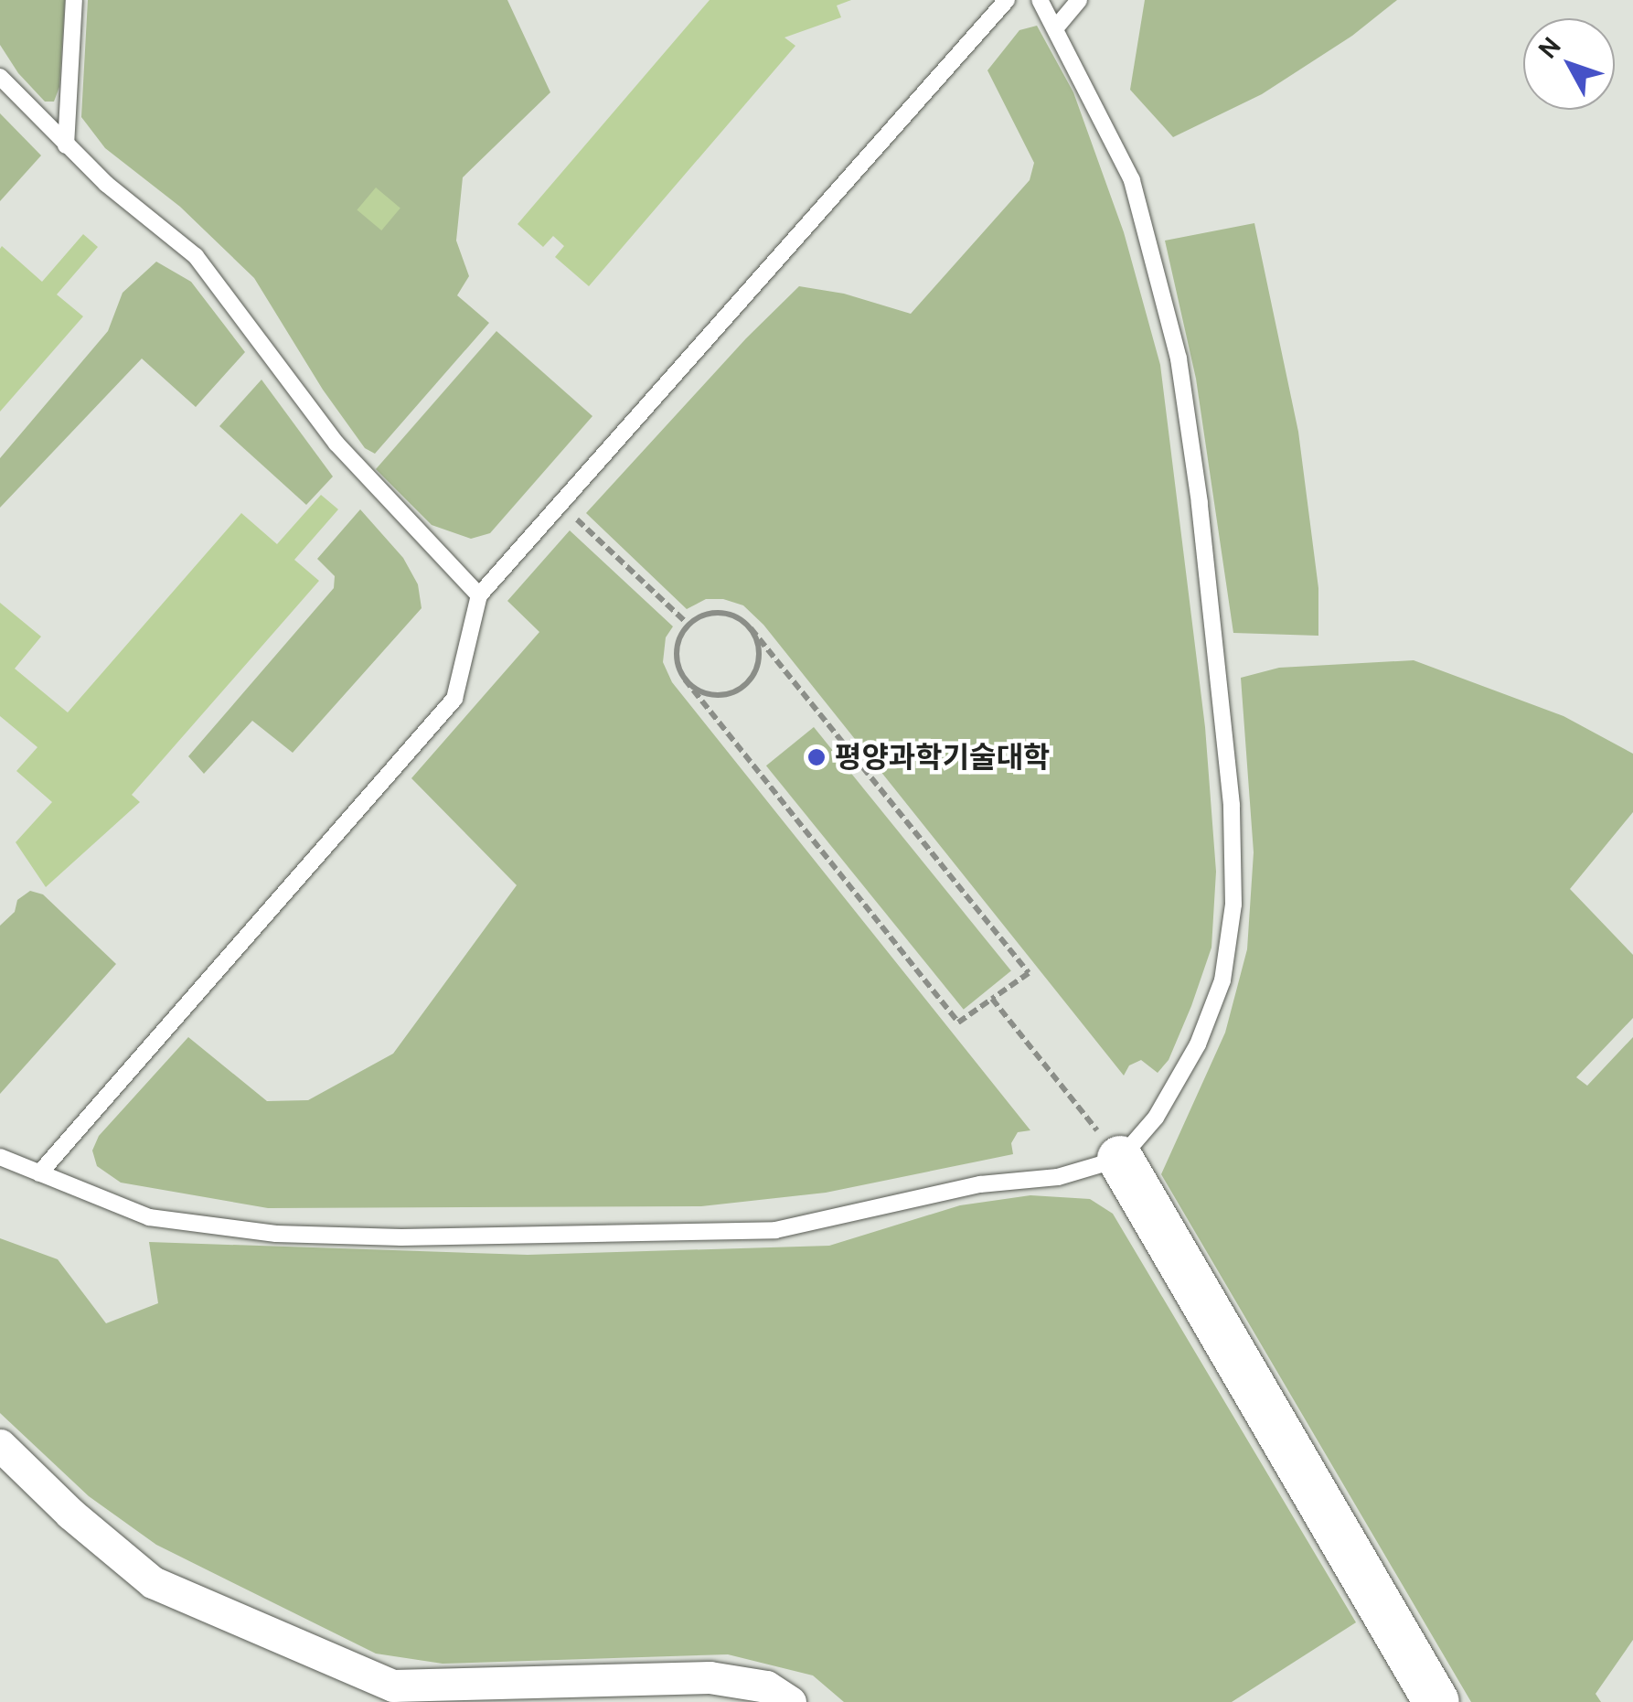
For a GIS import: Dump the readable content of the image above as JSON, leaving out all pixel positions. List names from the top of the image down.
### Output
{
  "places": ["평양과학기술대학"],
  "north": "top left"
}
